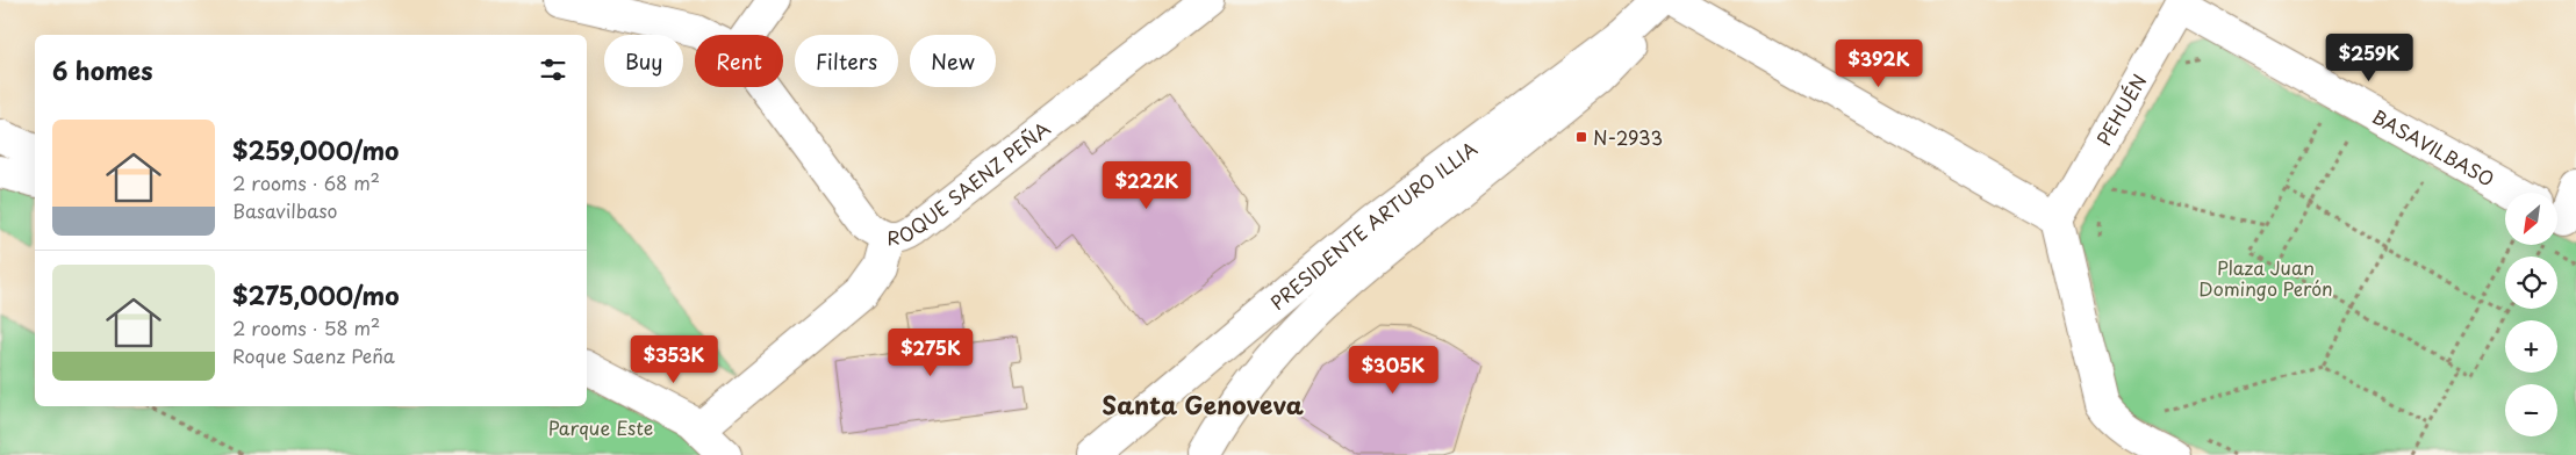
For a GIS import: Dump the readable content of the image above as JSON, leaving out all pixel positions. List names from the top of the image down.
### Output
{
  "streets": {
    "street": [
      "PEHUÉN",
      "BASAVILBASO",
      "ROQUE SAENZ PEÑA",
      "PRESIDENTE ARTURO ILLIA"
    ]
  },
  "crossings": [
    ["PEHUÉN", "BASAVILBASO"]
  ],
  "districts": ["Santa Genoveva"],
  "parks": ["Plaza Juan Domingo Perón", "Parque Este"],
  "places": {
    "transit": ["N-2933"]
  },
  "north": "bottom left",
  "page": {
    "price": [
      "$259K",
      "$392K",
      "$222K",
      "$275K",
      "$353K",
      "$305K"
    ],
    "chip": [
      "Buy",
      "Rent",
      "Filters",
      "New"
    ],
    "heading": "6 homes",
    "list": [
      {
        "name": "$259,000/mo",
        "note": "2 rooms · 68 m² · Basavilbaso"
      },
      {
        "name": "$275,000/mo",
        "note": "2 rooms · 58 m² · Roque Saenz Peña"
      }
    ],
    "map_buttons": ["+", "−"]
  }
}
